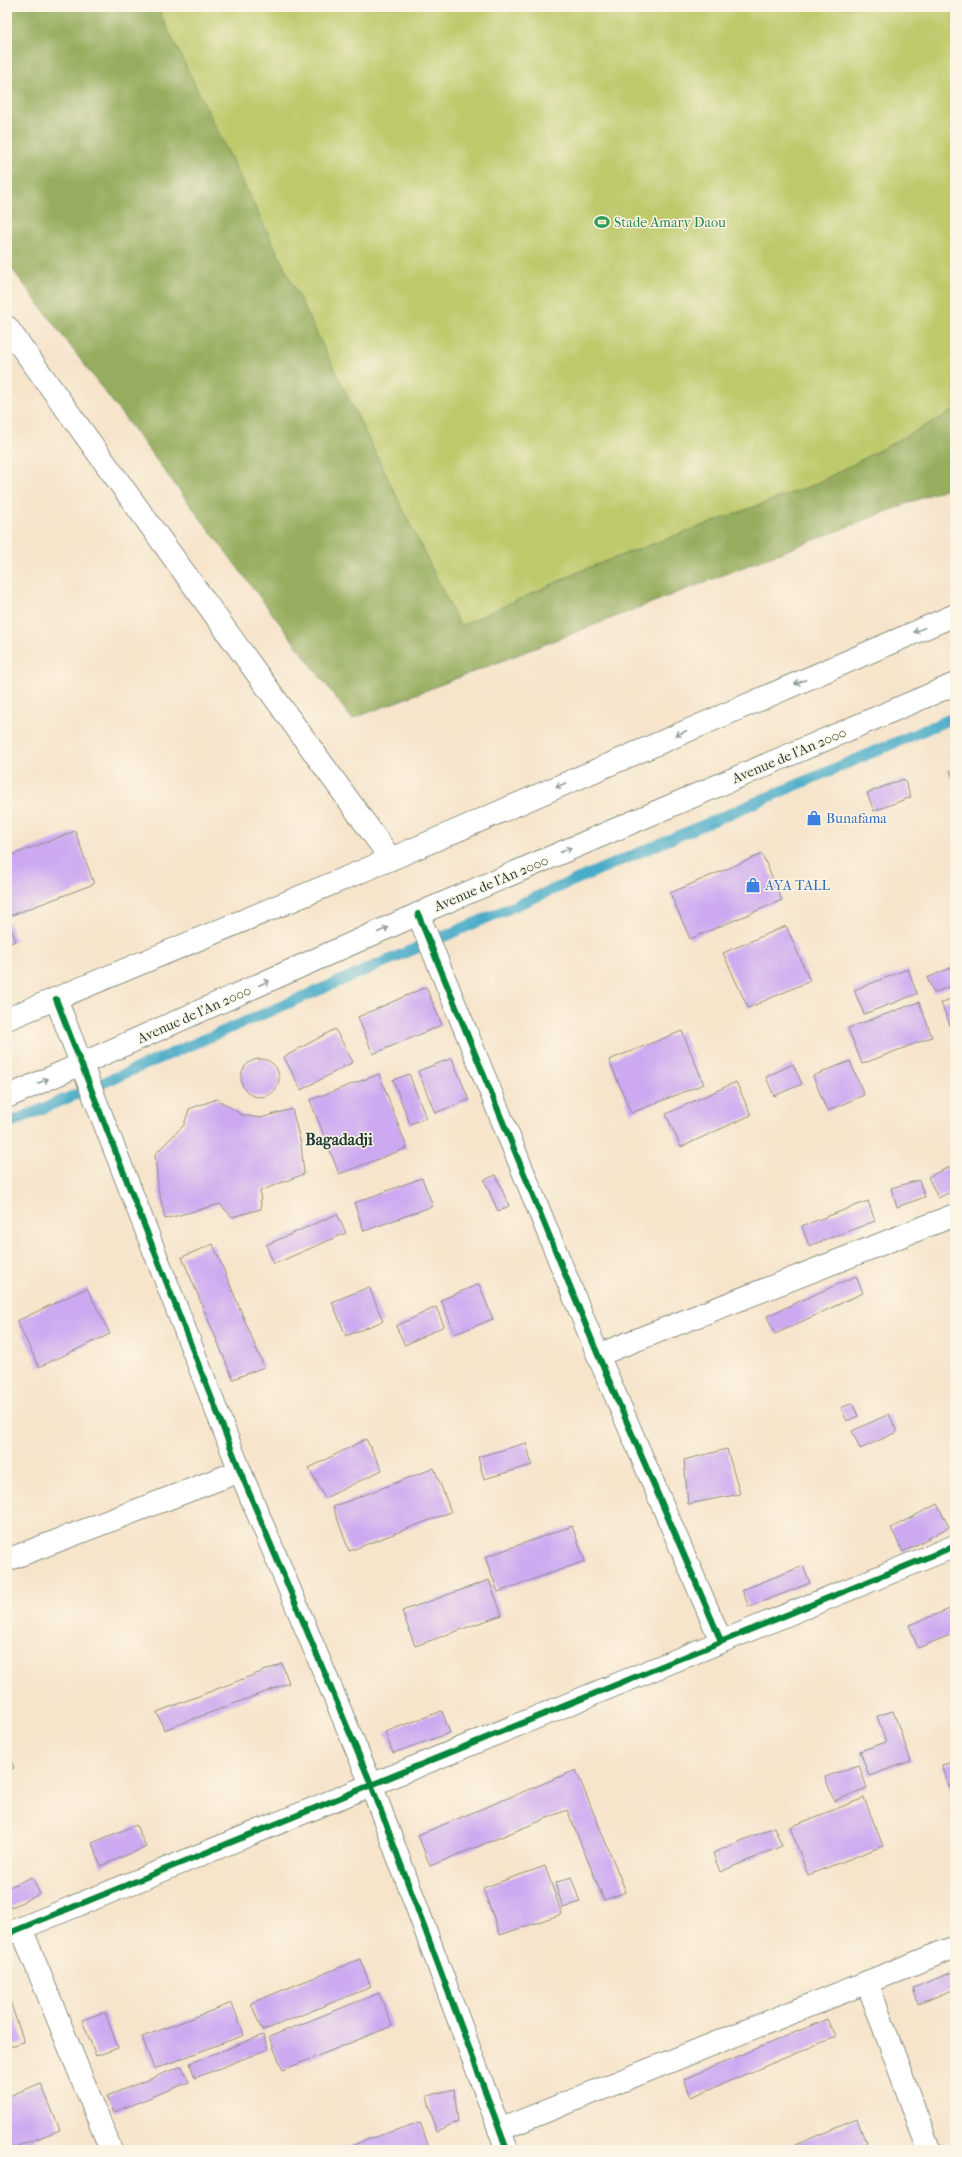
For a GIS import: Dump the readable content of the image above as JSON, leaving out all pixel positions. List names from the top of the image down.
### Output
{
  "streets": {
    "street": ["Avenue de l'An 2000"]
  },
  "districts": ["Bagadadji"],
  "places": {
    "sports": ["Stade Amary Daou"],
    "shop": ["Bunafama", "AYA TALL"]
  }
}
